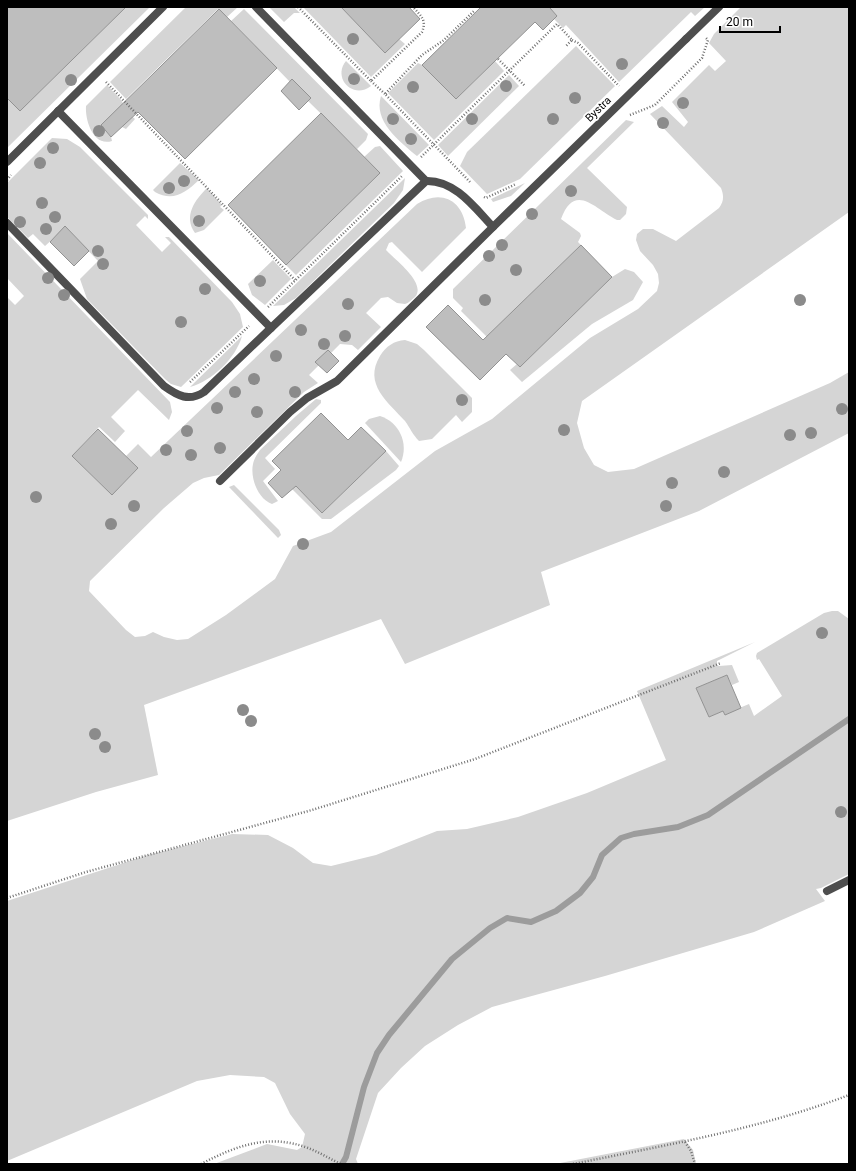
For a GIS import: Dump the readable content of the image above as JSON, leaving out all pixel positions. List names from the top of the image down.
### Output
{
  "streets": {
    "street": ["Bystra"]
  },
  "scale_bar": "20 m"
}
